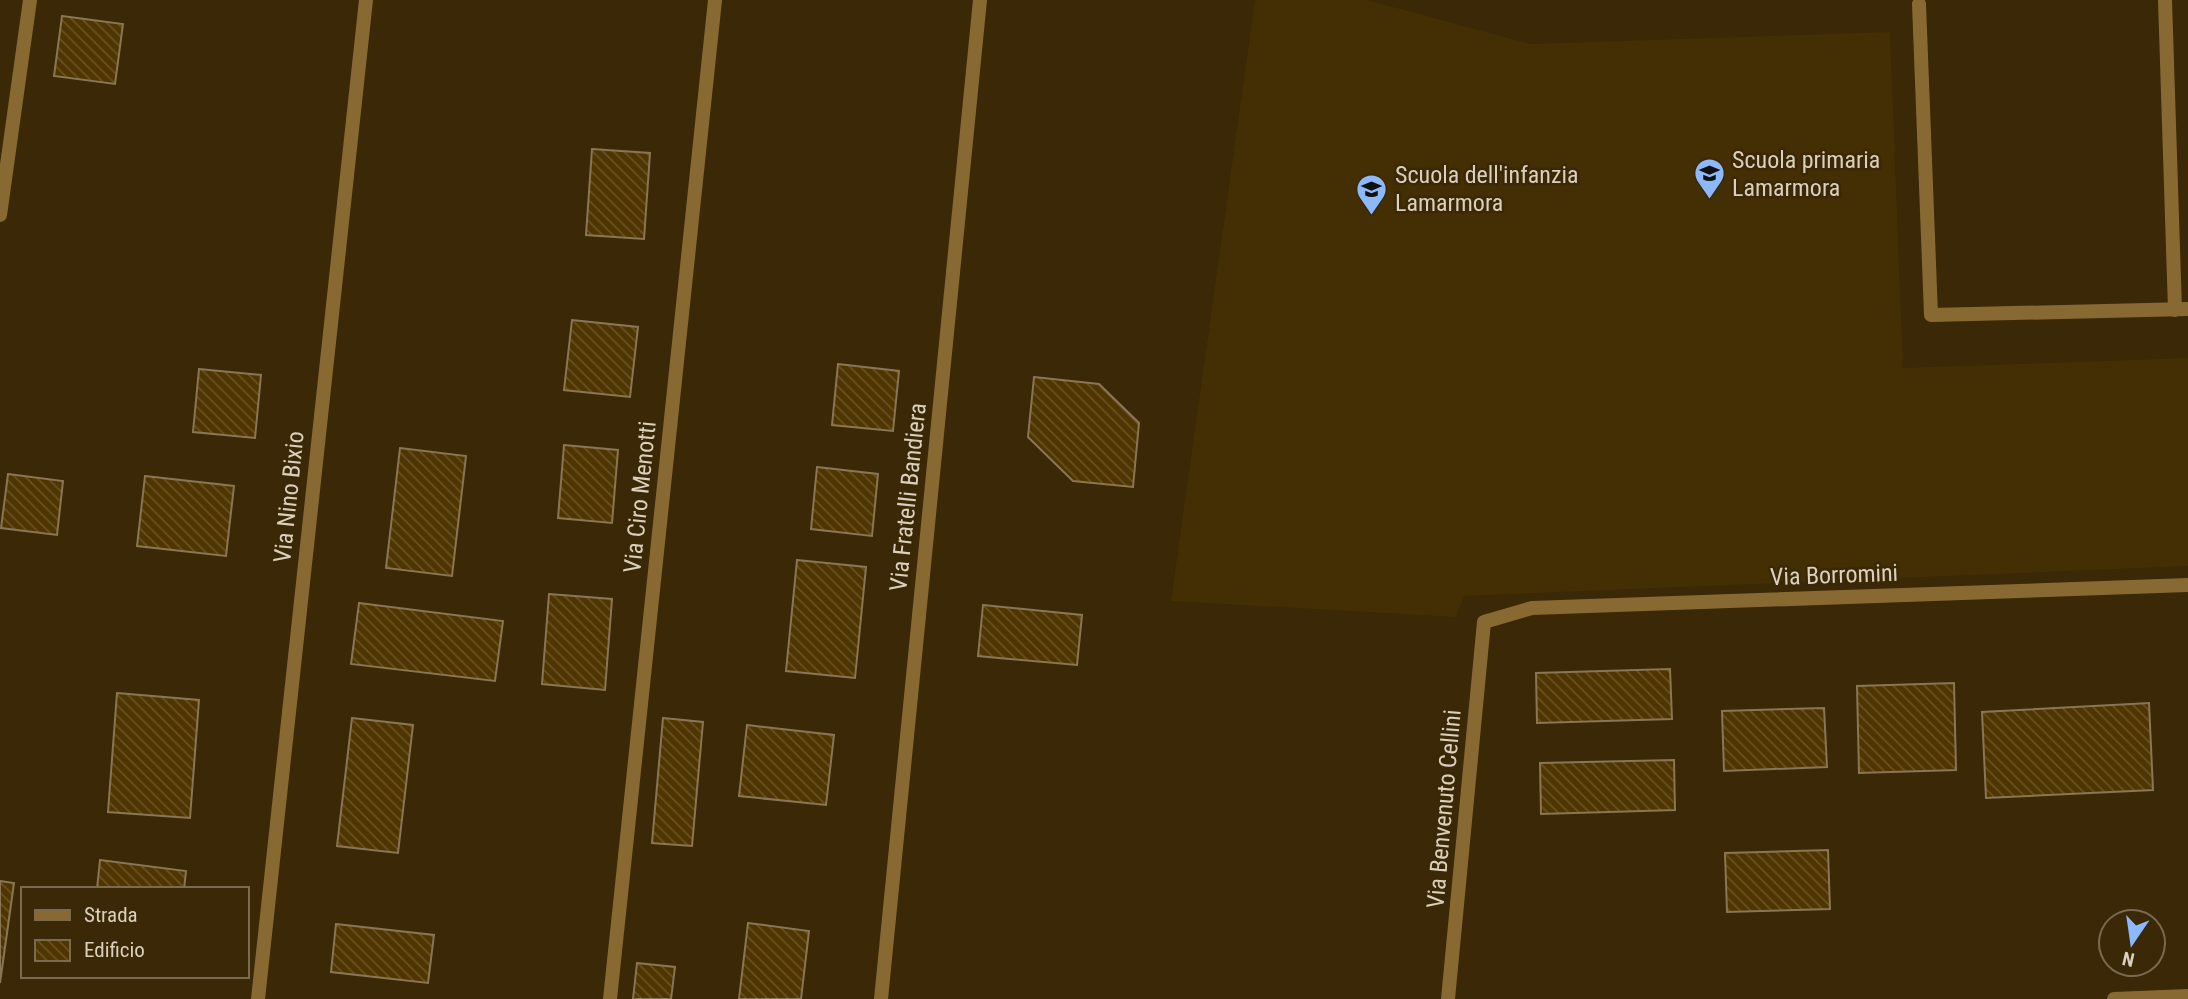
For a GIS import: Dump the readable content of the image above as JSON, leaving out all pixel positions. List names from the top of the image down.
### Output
{
  "streets": {
    "street": [
      "Via Nino Bixio",
      "Via Ciro Menotti",
      "Via Fratelli Bandiera",
      "Via Borromini",
      "Via Benvenuto Cellini"
    ]
  },
  "crossings": [
    ["Via Borromini", "Via Benvenuto Cellini"]
  ],
  "places": {
    "school or university": ["Scuola primaria Lamarmora", "Scuola dell'infanzia Lamarmora"]
  },
  "legend": ["Strada", "Edificio"],
  "north": "bottom"
}
